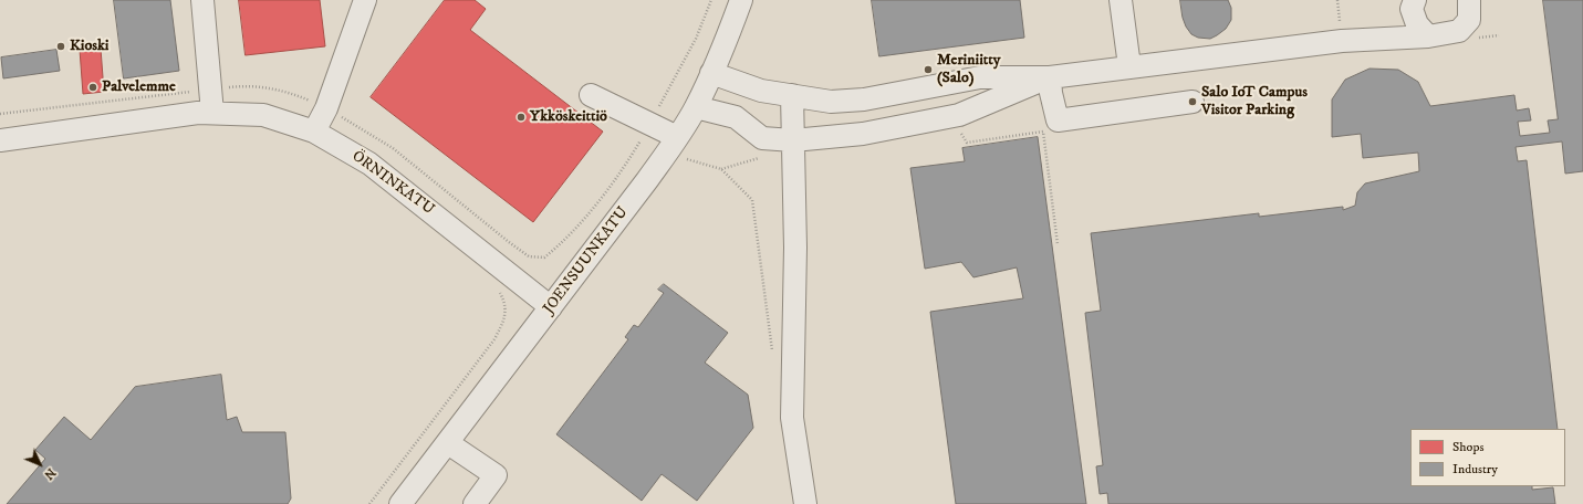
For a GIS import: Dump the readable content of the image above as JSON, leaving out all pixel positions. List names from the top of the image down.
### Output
{
  "streets": {
    "street": ["ÖRNINKATU", "JOENSUUNKATU"]
  },
  "crossings": [
    ["ÖRNINKATU", "JOENSUUNKATU"]
  ],
  "places": [
    "Kioski",
    "Meriniitty (Salo)",
    "Palvelemme",
    "Salo IoT Campus Visitor Parking",
    "Ykköskeittiö"
  ],
  "legend": ["Shops", "Industry"],
  "north": "bottom right"
}
